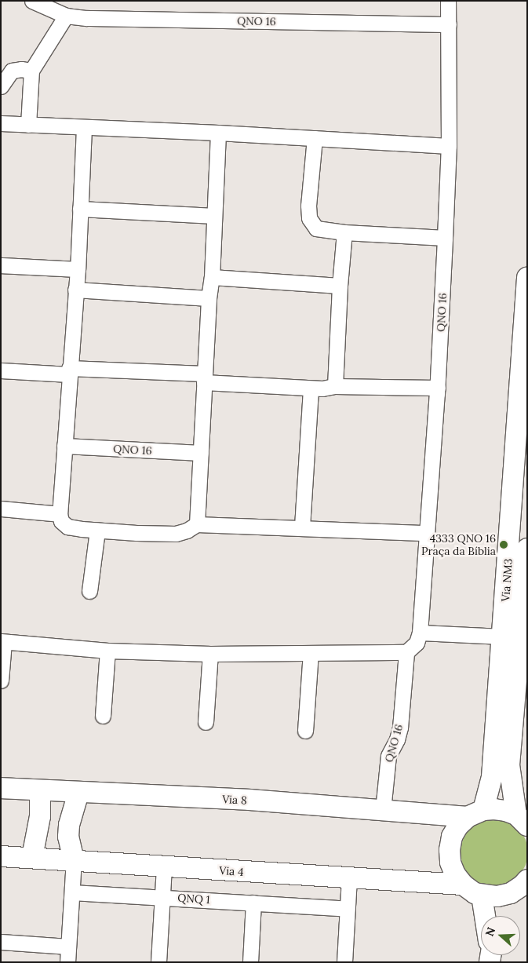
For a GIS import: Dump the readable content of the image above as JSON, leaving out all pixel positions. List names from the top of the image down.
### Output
{
  "streets": {
    "main road": ["Via NM3", "Via 8", "Via 4"],
    "street": ["QNO 16", "QNQ 1"]
  },
  "crossings": [
    ["QNO 16", "Via 8"],
    ["Via NM3", "Via 8"]
  ],
  "places": ["4333 QNO 16 Praça da Bíblia"],
  "north": "left"
}
